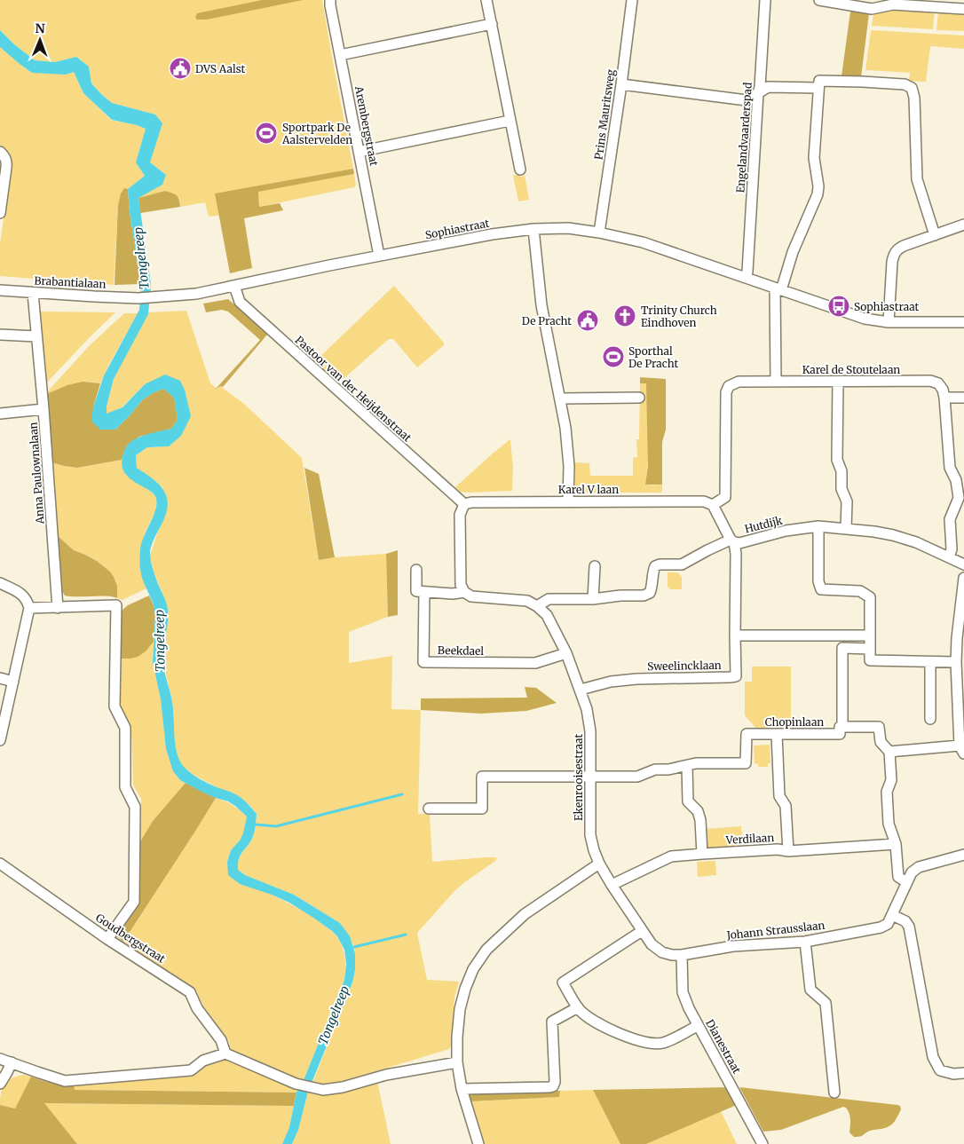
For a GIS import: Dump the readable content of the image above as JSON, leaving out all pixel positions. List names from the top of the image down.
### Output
{
  "streets": {
    "street": [
      "Prins Mauritsweg",
      "Arembergstraat",
      "Engelandvaarderspad",
      "Sophiastraat",
      "Brabantialaan",
      "Karel de Stoutelaan",
      "Pastoor van der Heijdenstraat",
      "Anna Paulownalaan",
      "Karel V laan",
      "Hutdijk",
      "Beekdael",
      "Sweelincklaan",
      "Chopinlaan",
      "Ekenrooisestraat",
      "Verdilaan",
      "Johann Strausslaan",
      "Goudbergstraat",
      "Dianestraat"
    ]
  },
  "crossings": [
    ["Prins Mauritsweg", "Sophiastraat"],
    ["Arembergstraat", "Sophiastraat"],
    ["Engelandvaarderspad", "Sophiastraat"],
    ["Sophiastraat", "Brabantialaan"],
    ["Sophiastraat", "Pastoor van der Heijdenstraat"],
    ["Brabantialaan", "Anna Paulownalaan"],
    ["Karel de Stoutelaan", "Karel V laan"],
    ["Pastoor van der Heijdenstraat", "Karel V laan"],
    ["Hutdijk", "Sweelincklaan"],
    ["Hutdijk", "Ekenrooisestraat"],
    ["Beekdael", "Ekenrooisestraat"],
    ["Sweelincklaan", "Ekenrooisestraat"],
    ["Chopinlaan", "Ekenrooisestraat"],
    ["Ekenrooisestraat", "Johann Strausslaan"],
    ["Verdilaan", "Johann Strausslaan"],
    ["Johann Strausslaan", "Dianestraat"]
  ],
  "water": ["Tongelreep"],
  "places": {
    "public building": ["DVS Aalst", "De Pracht"],
    "sports": ["Sportpark De Aalstervelden", "Sporthal De Pracht"],
    "bus stop": ["Sophiastraat"],
    "church": ["Trinity Church Eindhoven"]
  },
  "north": "top"
}
